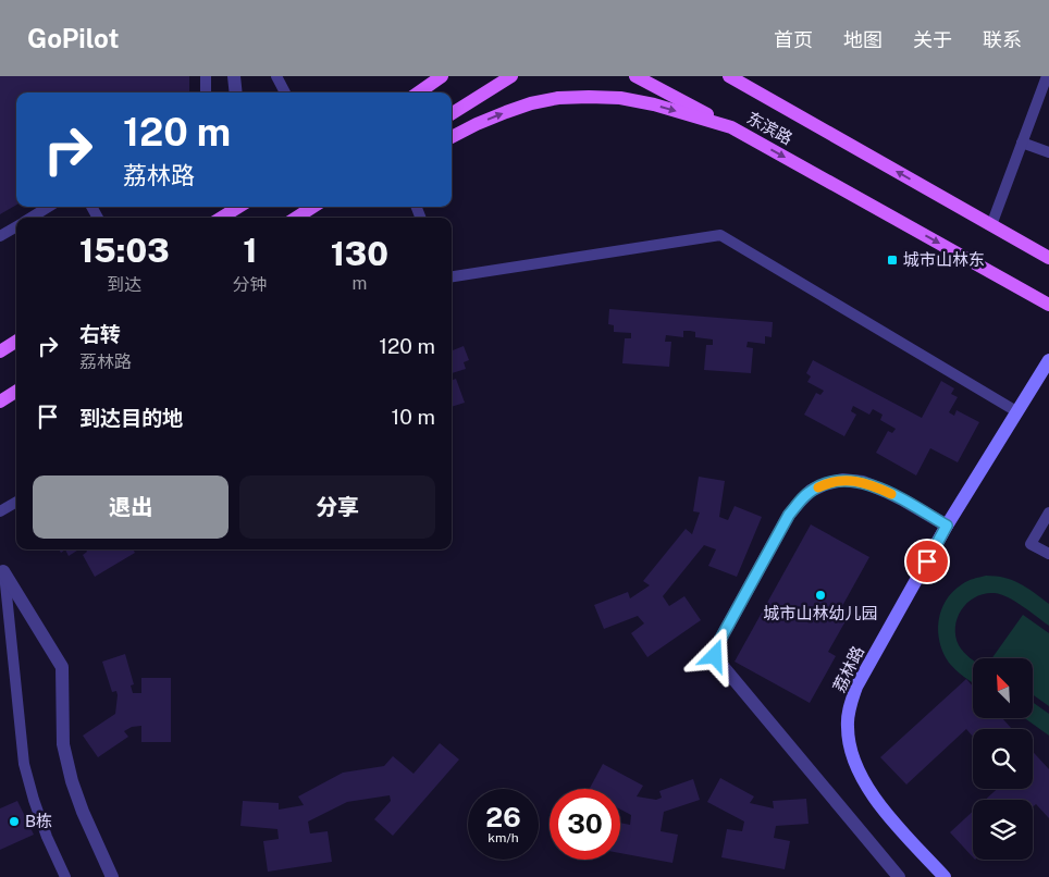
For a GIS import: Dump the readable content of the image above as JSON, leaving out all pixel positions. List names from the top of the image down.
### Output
{
  "streets": {
    "main road": ["东滨路"],
    "street": ["荔林路"]
  },
  "places": {
    "transit": ["城市山林东"],
    "other": ["城市山林幼儿园", "B栋"]
  },
  "north": "top left",
  "page": {
    "header": "GoPilot",
    "nav": [
      "首页",
      "地图",
      "关于",
      "联系"
    ],
    "turn": ["120 m", "荔林路"],
    "eta": [
      "15:03",
      "到达",
      "1",
      "分钟",
      "130",
      "m"
    ],
    "list": [
      {
        "name": "右转",
        "note": "荔林路",
        "value": "120 m"
      },
      {
        "name": "到达目的地",
        "value": "10 m"
      }
    ],
    "buttons": ["退出", "分享"],
    "speed": "26 km/h",
    "limit": "30"
  }
}
